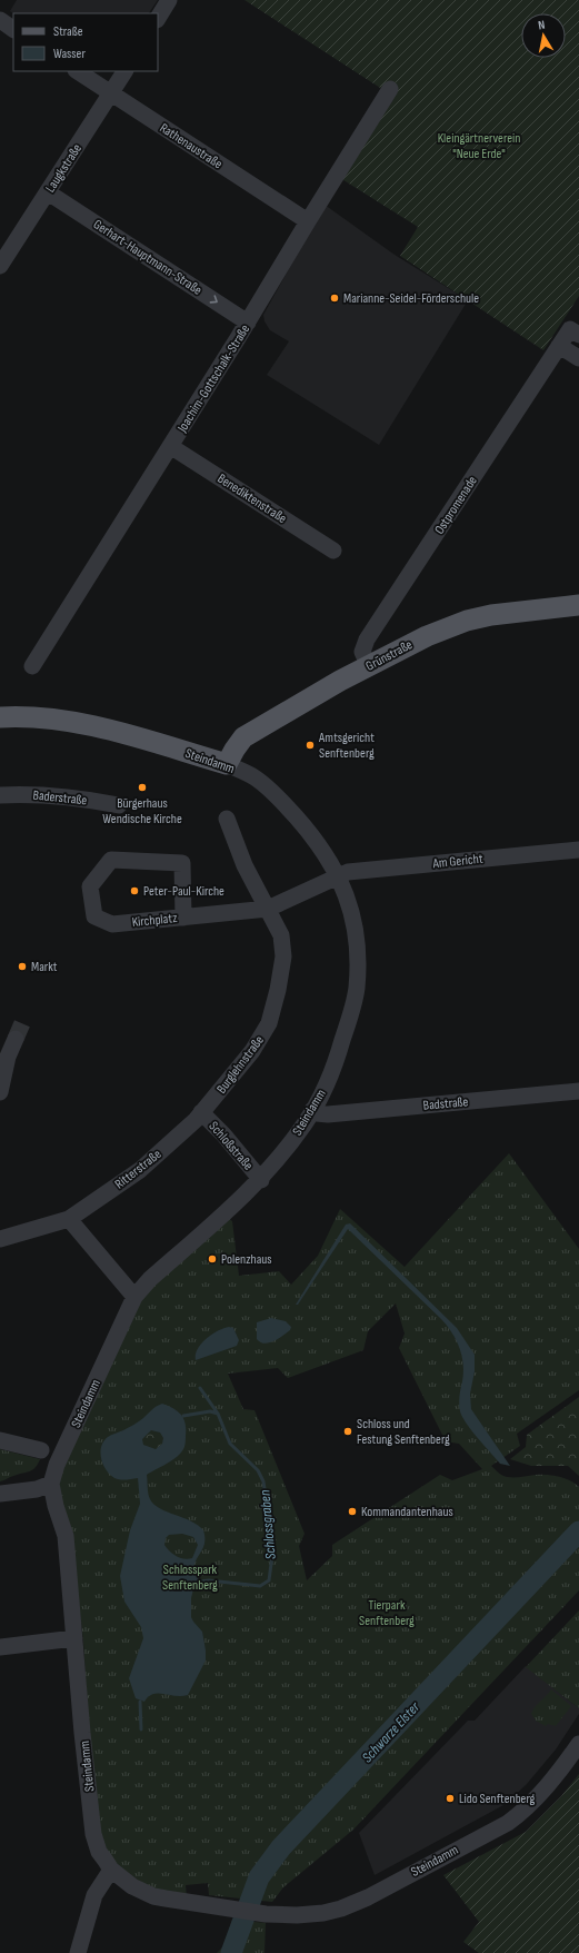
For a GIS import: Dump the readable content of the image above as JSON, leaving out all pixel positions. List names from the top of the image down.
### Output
{
  "streets": {
    "main road": ["Grünstraße", "Steindamm"],
    "street": [
      "Rathenaustraße",
      "Laugkstraße",
      "Gerhart-Hauptmann-Straße",
      "Joachim-Gottschalk-Straße",
      "Benediktenstraße",
      "Ostpromenade",
      "Baderstraße",
      "Am Gericht",
      "Kirchplatz",
      "Burglehnstraße",
      "Badstraße",
      "Schloßstraße",
      "Ritterstraße"
    ]
  },
  "crossings": [
    ["Rathenaustraße", "Laugkstraße"],
    ["Rathenaustraße", "Joachim-Gottschalk-Straße"],
    ["Laugkstraße", "Gerhart-Hauptmann-Straße"],
    ["Gerhart-Hauptmann-Straße", "Joachim-Gottschalk-Straße"],
    ["Joachim-Gottschalk-Straße", "Benediktenstraße"],
    ["Ostpromenade", "Grünstraße"],
    ["Grünstraße", "Steindamm"],
    ["Steindamm", "Am Gericht"],
    ["Steindamm", "Badstraße"],
    ["Steindamm", "Schloßstraße"],
    ["Burglehnstraße", "Schloßstraße"],
    ["Burglehnstraße", "Ritterstraße"],
    ["Schloßstraße", "Ritterstraße"]
  ],
  "one_way": ["Gerhart-Hauptmann-Straße"],
  "water": ["Schlossgraben", "Schwarze Elster"],
  "parks": ["Kleingärtnerverein \"Neue Erde\"", "Schlosspark Senftenberg", "Tierpark Senftenberg"],
  "places": [
    "Marianne-Seidel-Förderschule",
    "Amtsgericht Senftenberg",
    "Bürgerhaus Wendische Kirche",
    "Peter-Paul-Kirche",
    "Markt",
    "Polenzhaus",
    "Schloss und Festung Senftenberg",
    "Kommandantenhaus",
    "Lido Senftenberg"
  ],
  "legend": ["Straße", "Wasser"],
  "north": "top"
}
